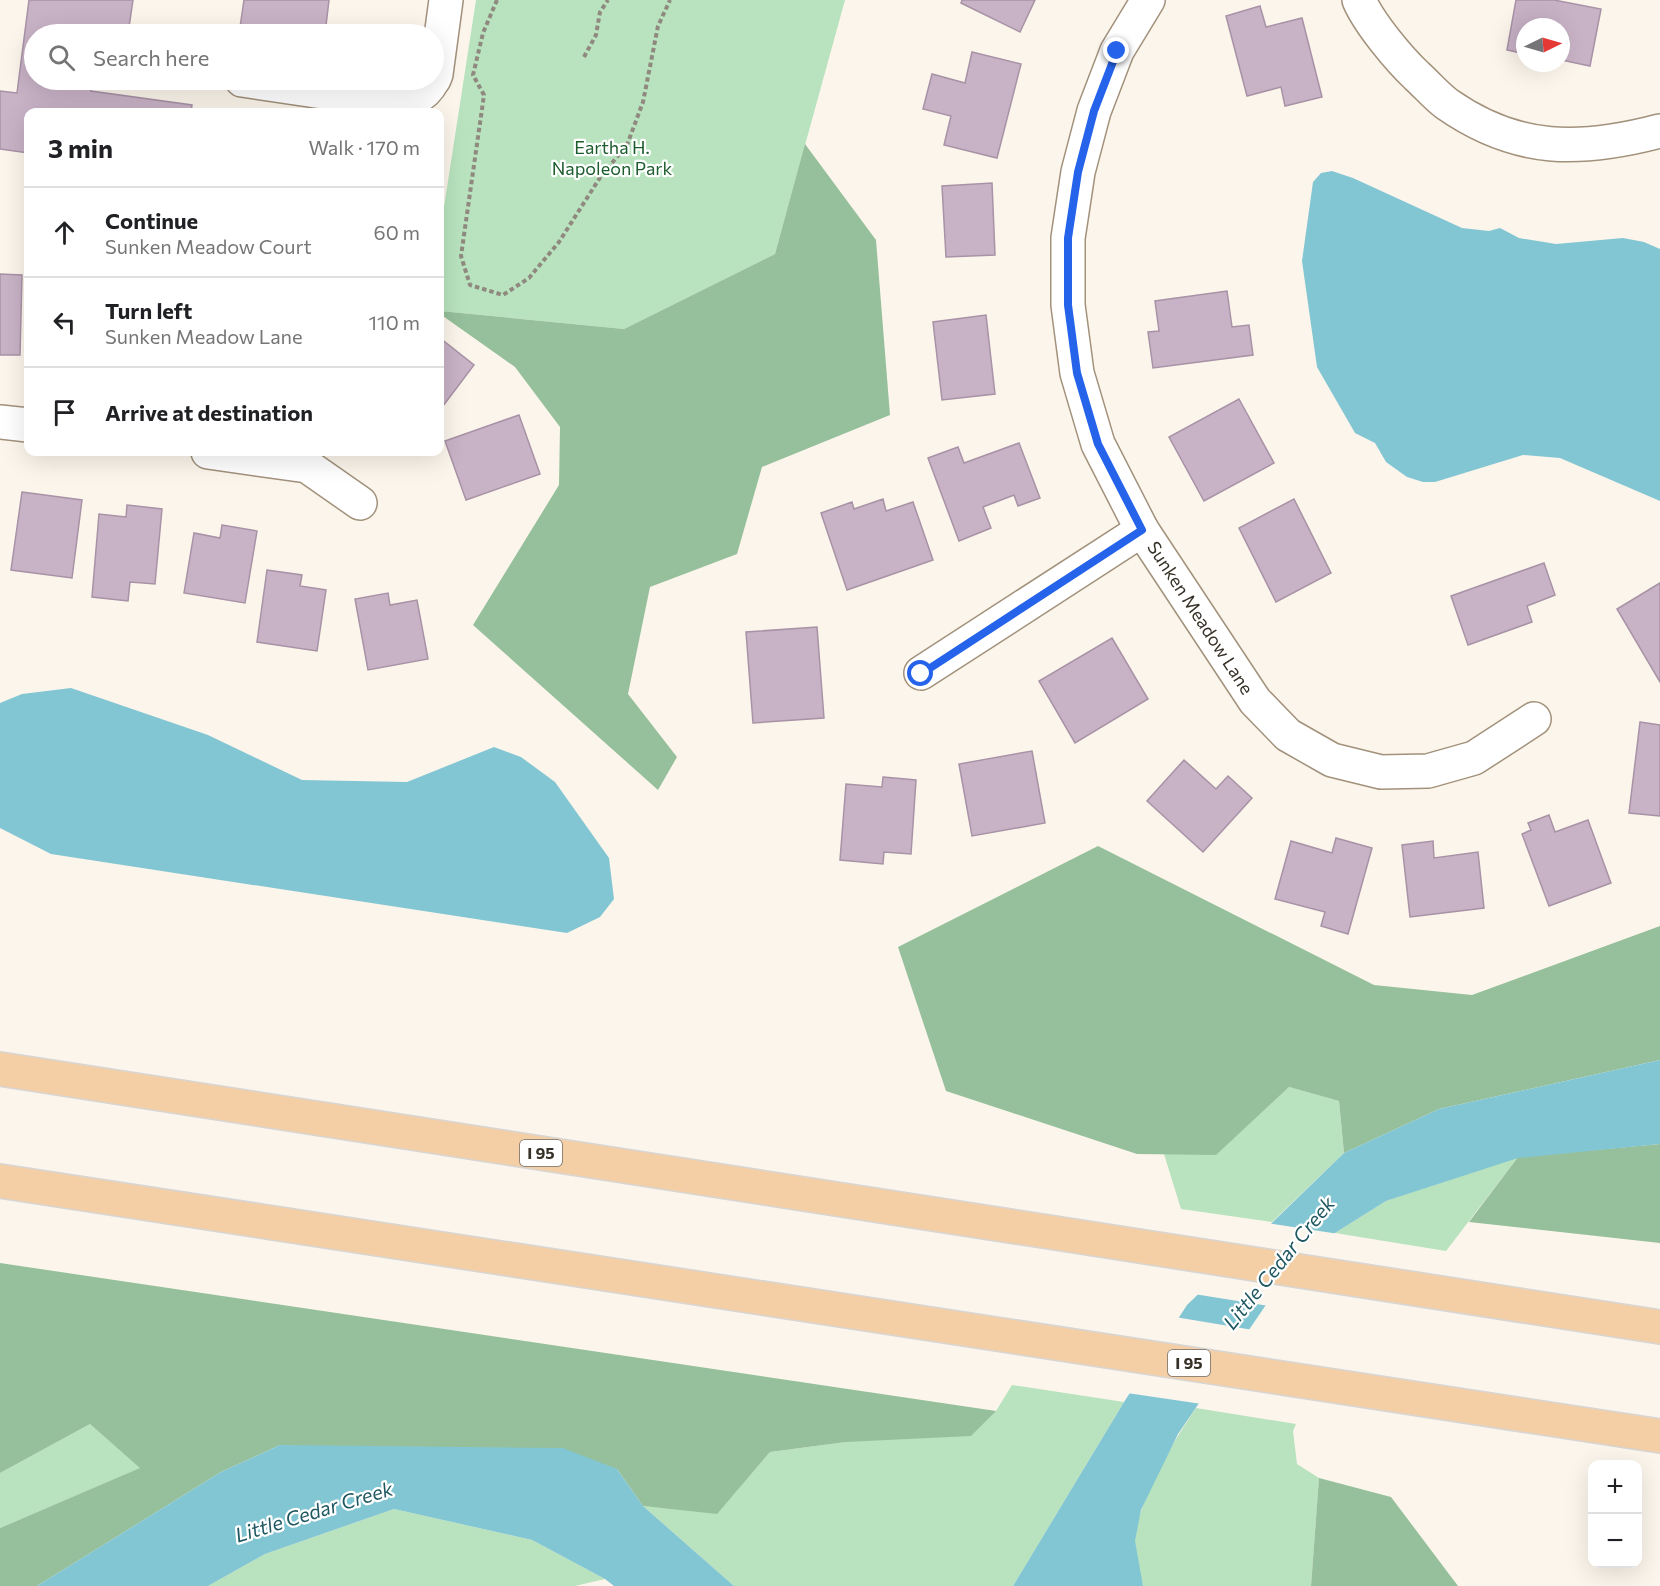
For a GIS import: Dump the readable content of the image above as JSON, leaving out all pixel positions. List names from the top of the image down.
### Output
{
  "streets": {
    "highway": ["I 95"],
    "street": ["Sunken Meadow Lane"]
  },
  "water": ["Little Cedar Creek"],
  "parks": ["Eartha H. Napoleon Park"],
  "north": "right",
  "page": {
    "search": "Search here",
    "heading": ["3 min", "Walk · 170 m"],
    "list": [
      ["Continue", "Sunken Meadow Court", "60 m"],
      ["Turn left", "Sunken Meadow Lane", "110 m"],
      "Arrive at destination"
    ],
    "map_buttons": ["+", "−"]
  }
}
